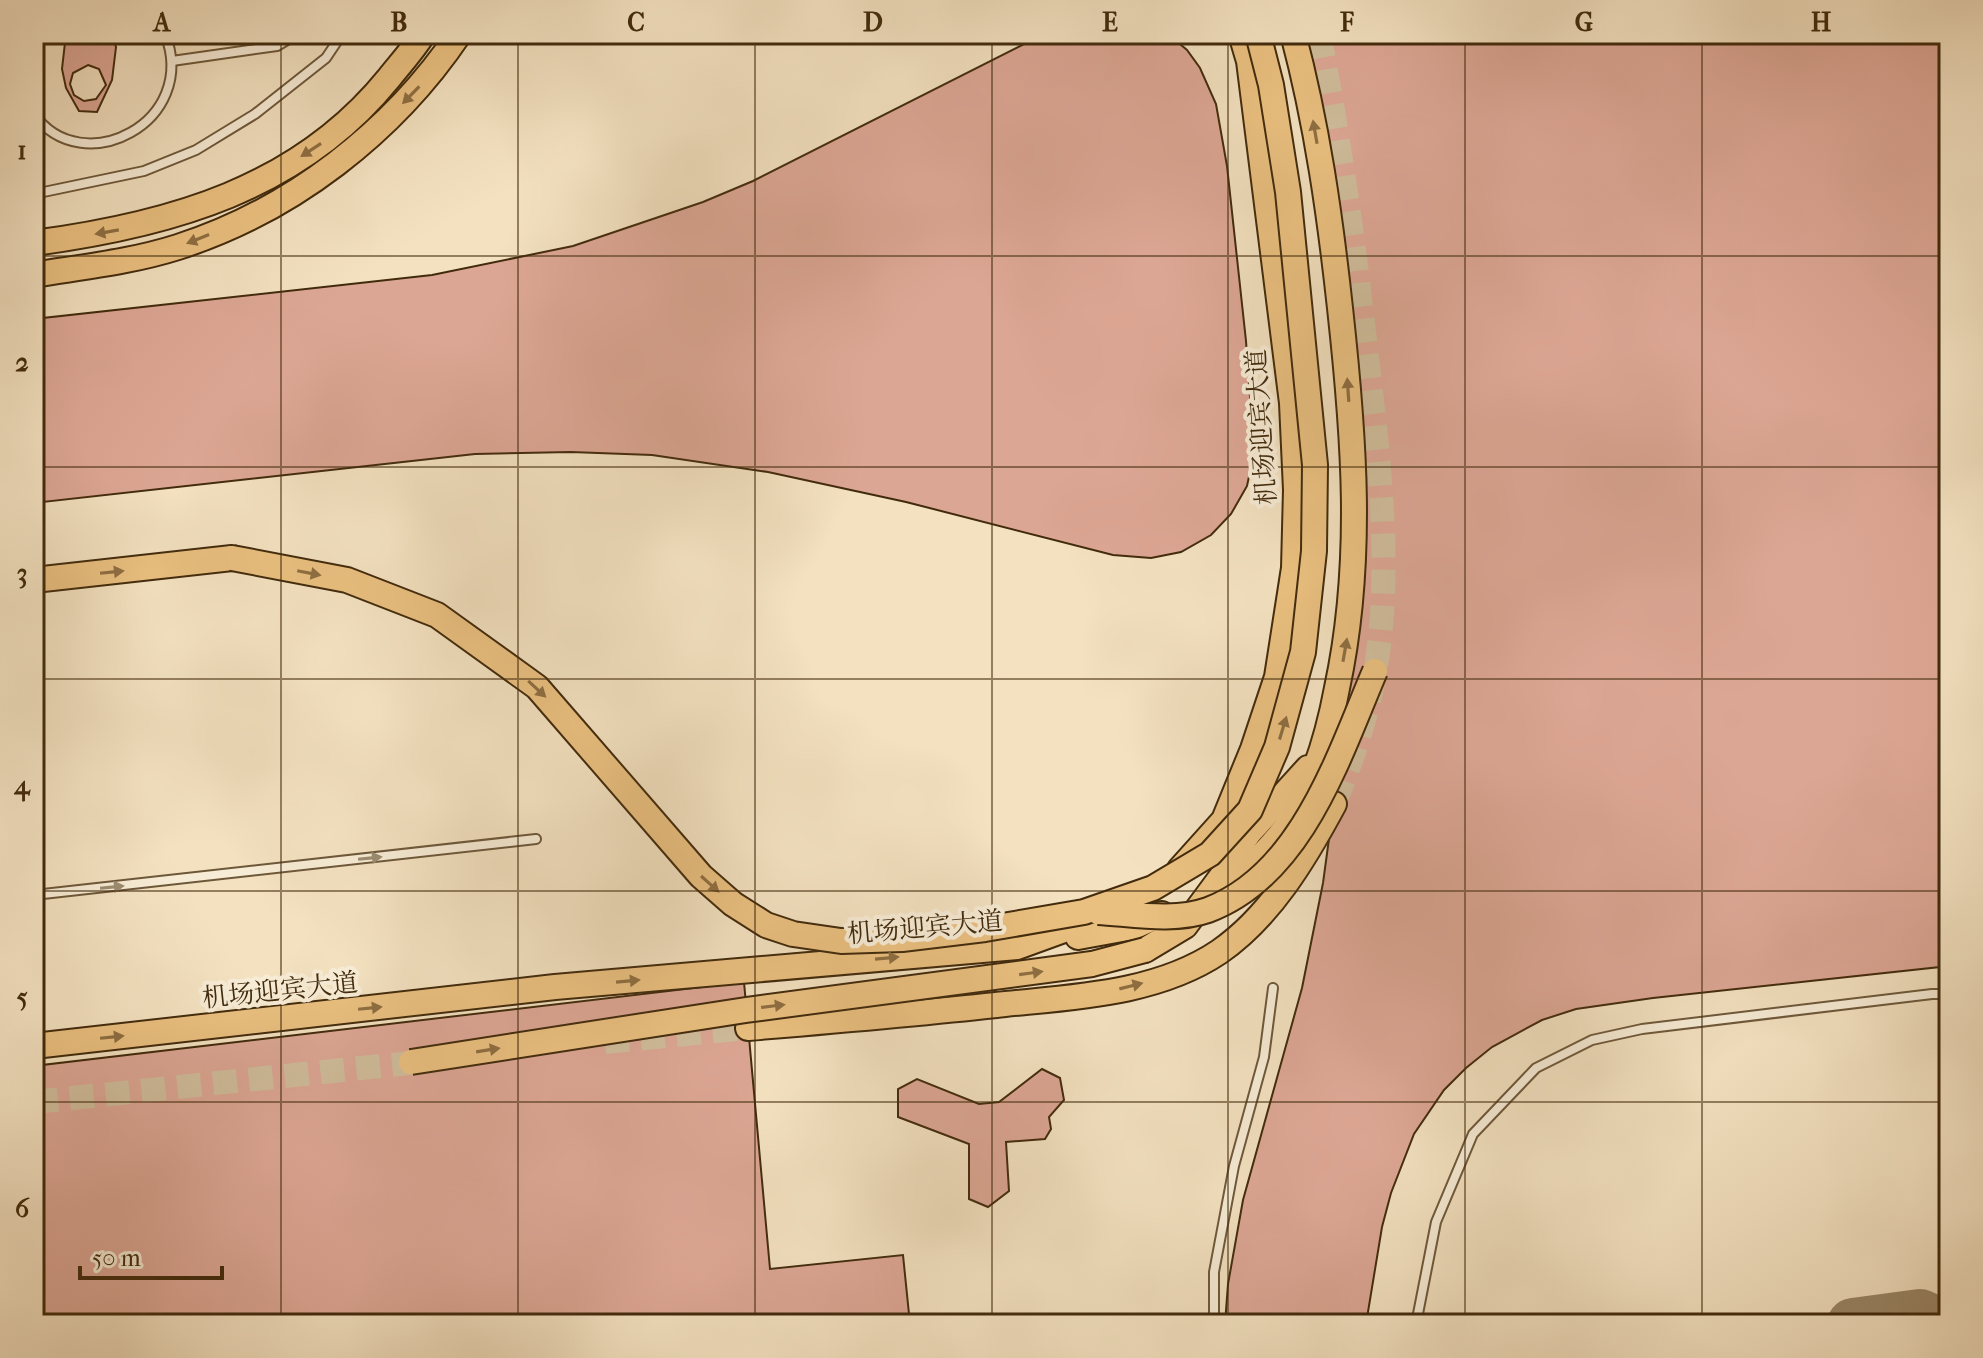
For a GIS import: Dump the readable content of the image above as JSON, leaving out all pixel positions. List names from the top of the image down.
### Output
{
  "streets": {
    "main road": ["机场迎宾大道"]
  },
  "scale_bar": "50 m",
  "grid": {
    "columns": [
      "A",
      "B",
      "C",
      "D",
      "E",
      "F",
      "G",
      "H"
    ],
    "rows": [
      "1",
      "2",
      "3",
      "4",
      "5",
      "6"
    ]
  }
}
